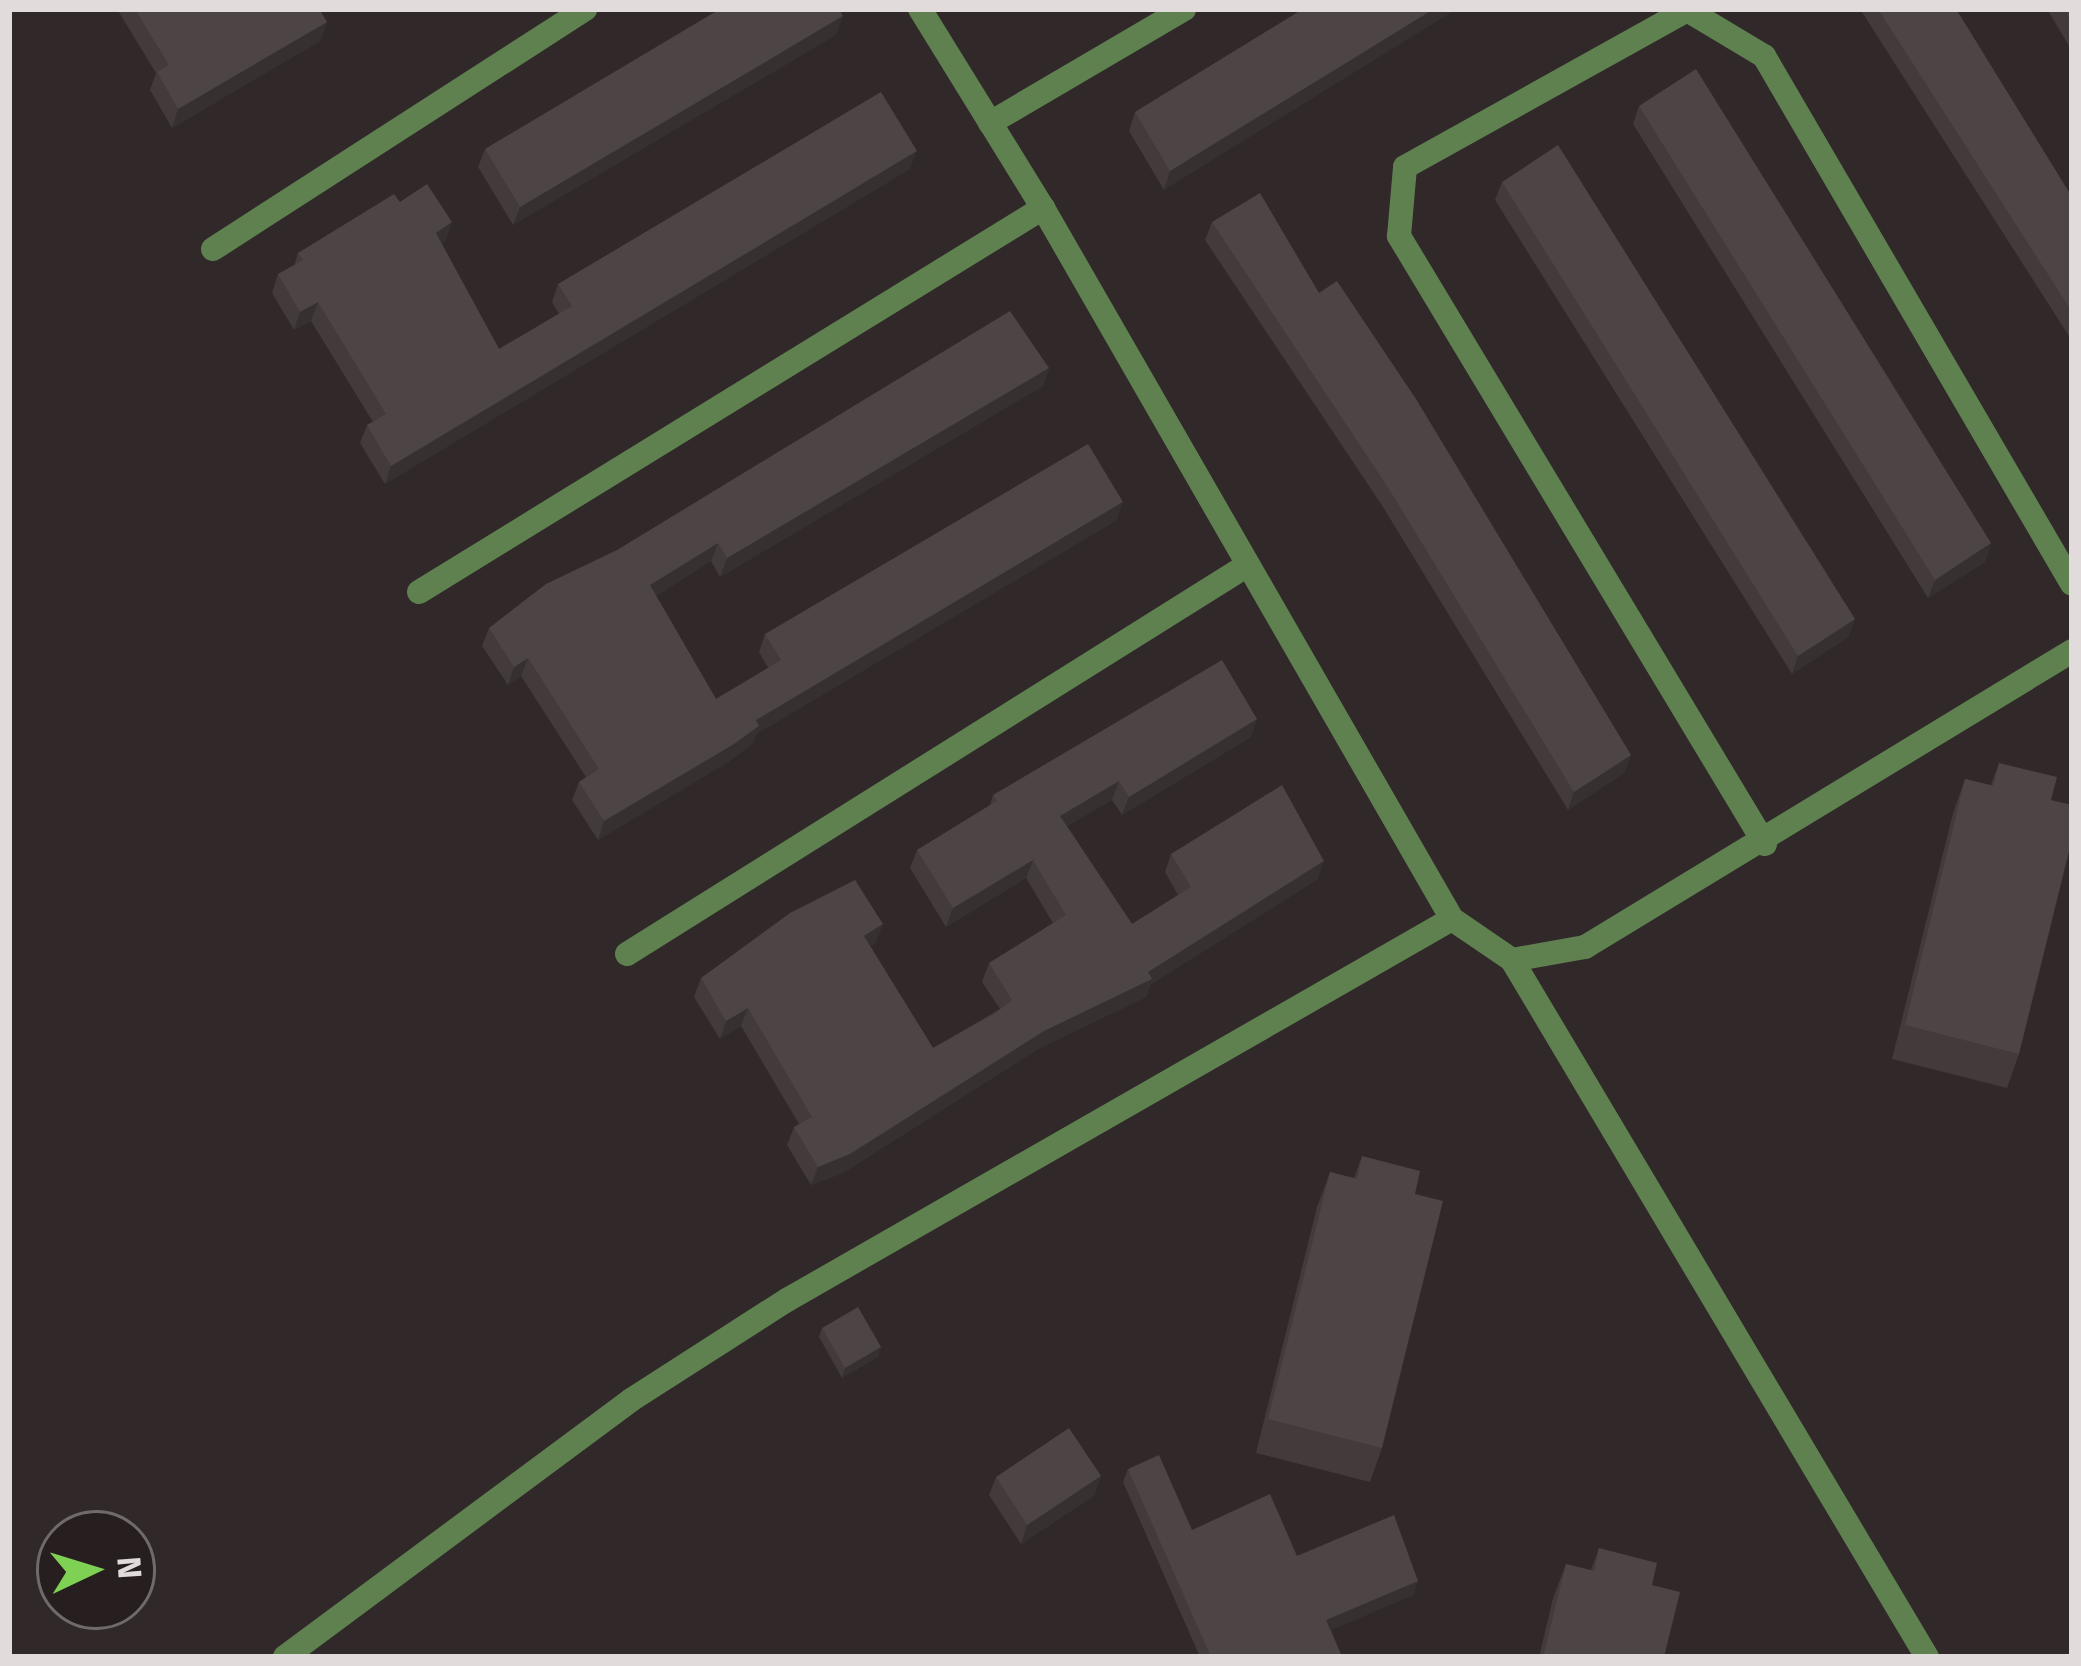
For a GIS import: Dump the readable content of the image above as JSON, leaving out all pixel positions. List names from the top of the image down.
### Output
{
  "north": "right"
}
